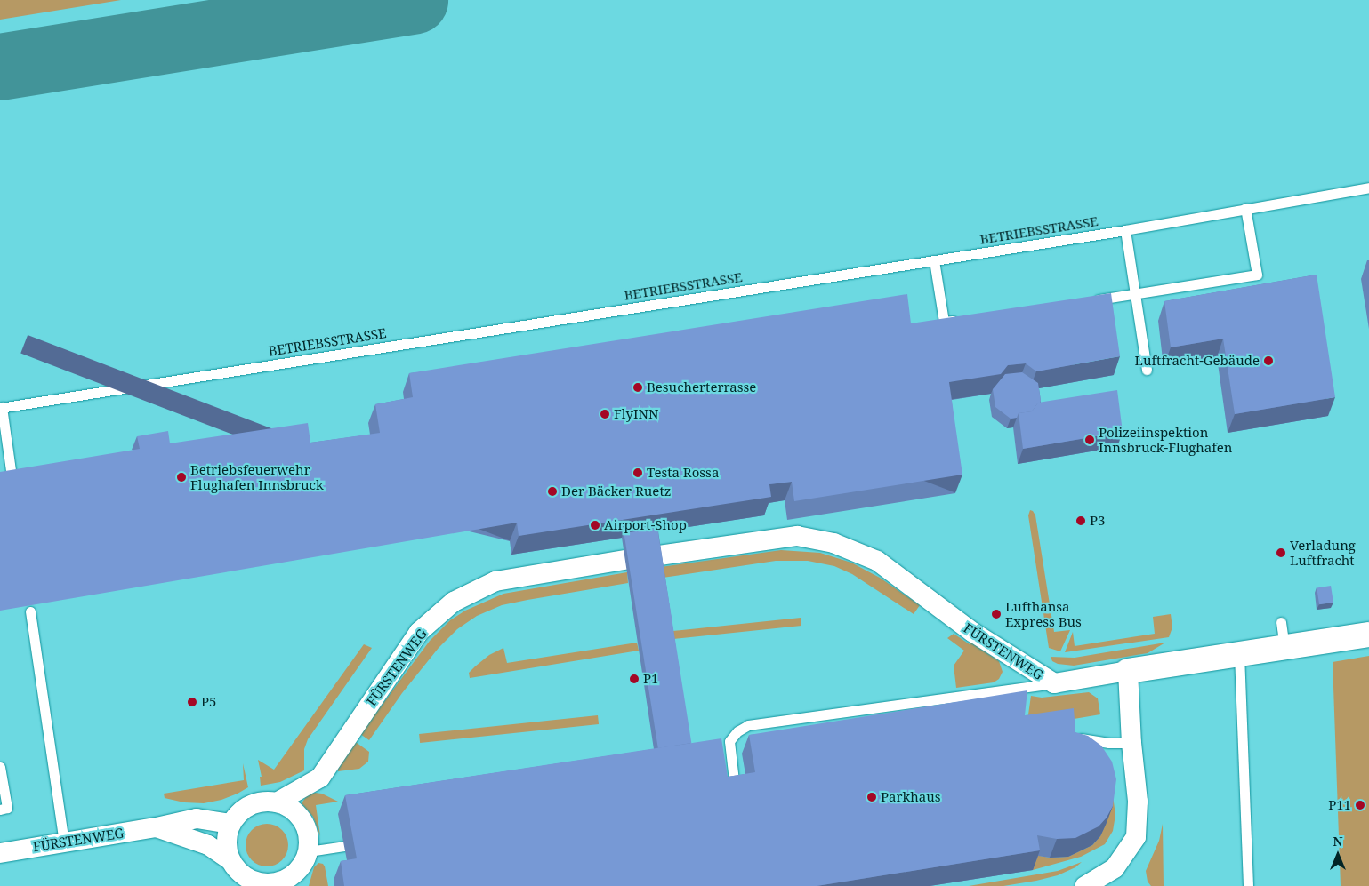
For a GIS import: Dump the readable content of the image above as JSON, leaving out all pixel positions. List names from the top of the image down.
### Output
{
  "streets": {
    "street": ["FÜRSTENWEG"],
    "lane": ["BETRIEBSSTRASSE"]
  },
  "places": [
    "Luftfracht-Gebäude",
    "Besucherterrasse",
    "FlyINN",
    "Polizeiinspektion Innsbruck-Flughafen",
    "Testa Rossa",
    "Betriebsfeuerwehr Flughafen Innsbruck",
    "Der Bäcker Ruetz",
    "P3",
    "Airport-Shop",
    "Verladung Luftfracht",
    "Lufthansa Express Bus",
    "P1",
    "P5",
    "Parkhaus",
    "P11"
  ],
  "north": "top"
}
